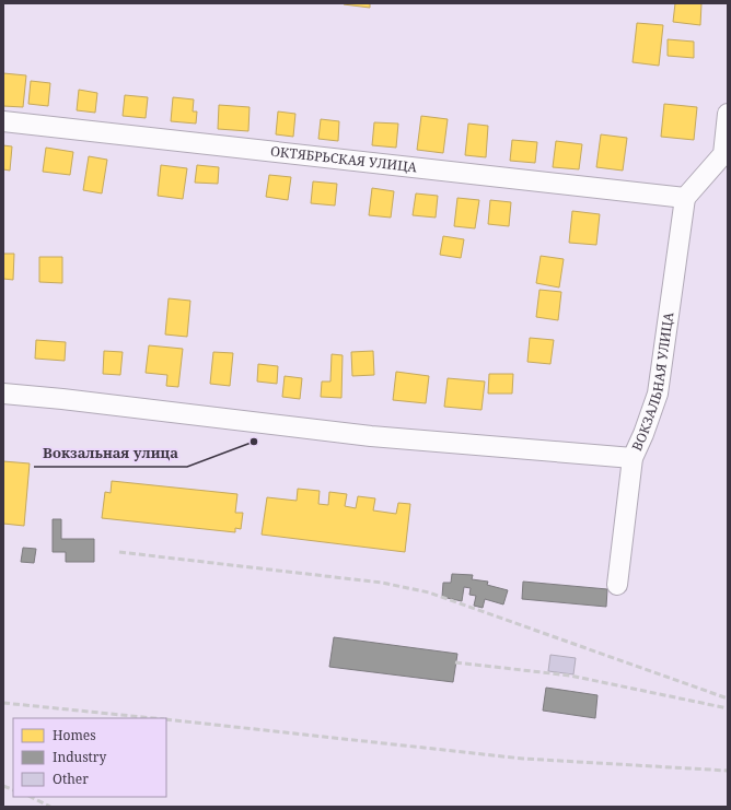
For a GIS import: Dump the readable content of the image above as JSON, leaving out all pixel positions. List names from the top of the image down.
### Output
{
  "streets": {
    "street": ["ОКТЯБРЬСКАЯ УЛИЦА", "ВОКЗАЛЬНАЯ УЛИЦА"]
  },
  "crossings": [
    ["ОКТЯБРЬСКАЯ УЛИЦА", "ВОКЗАЛЬНАЯ УЛИЦА"]
  ],
  "places": ["Вокзальная улица"],
  "legend": ["Homes", "Industry", "Other"]
}
